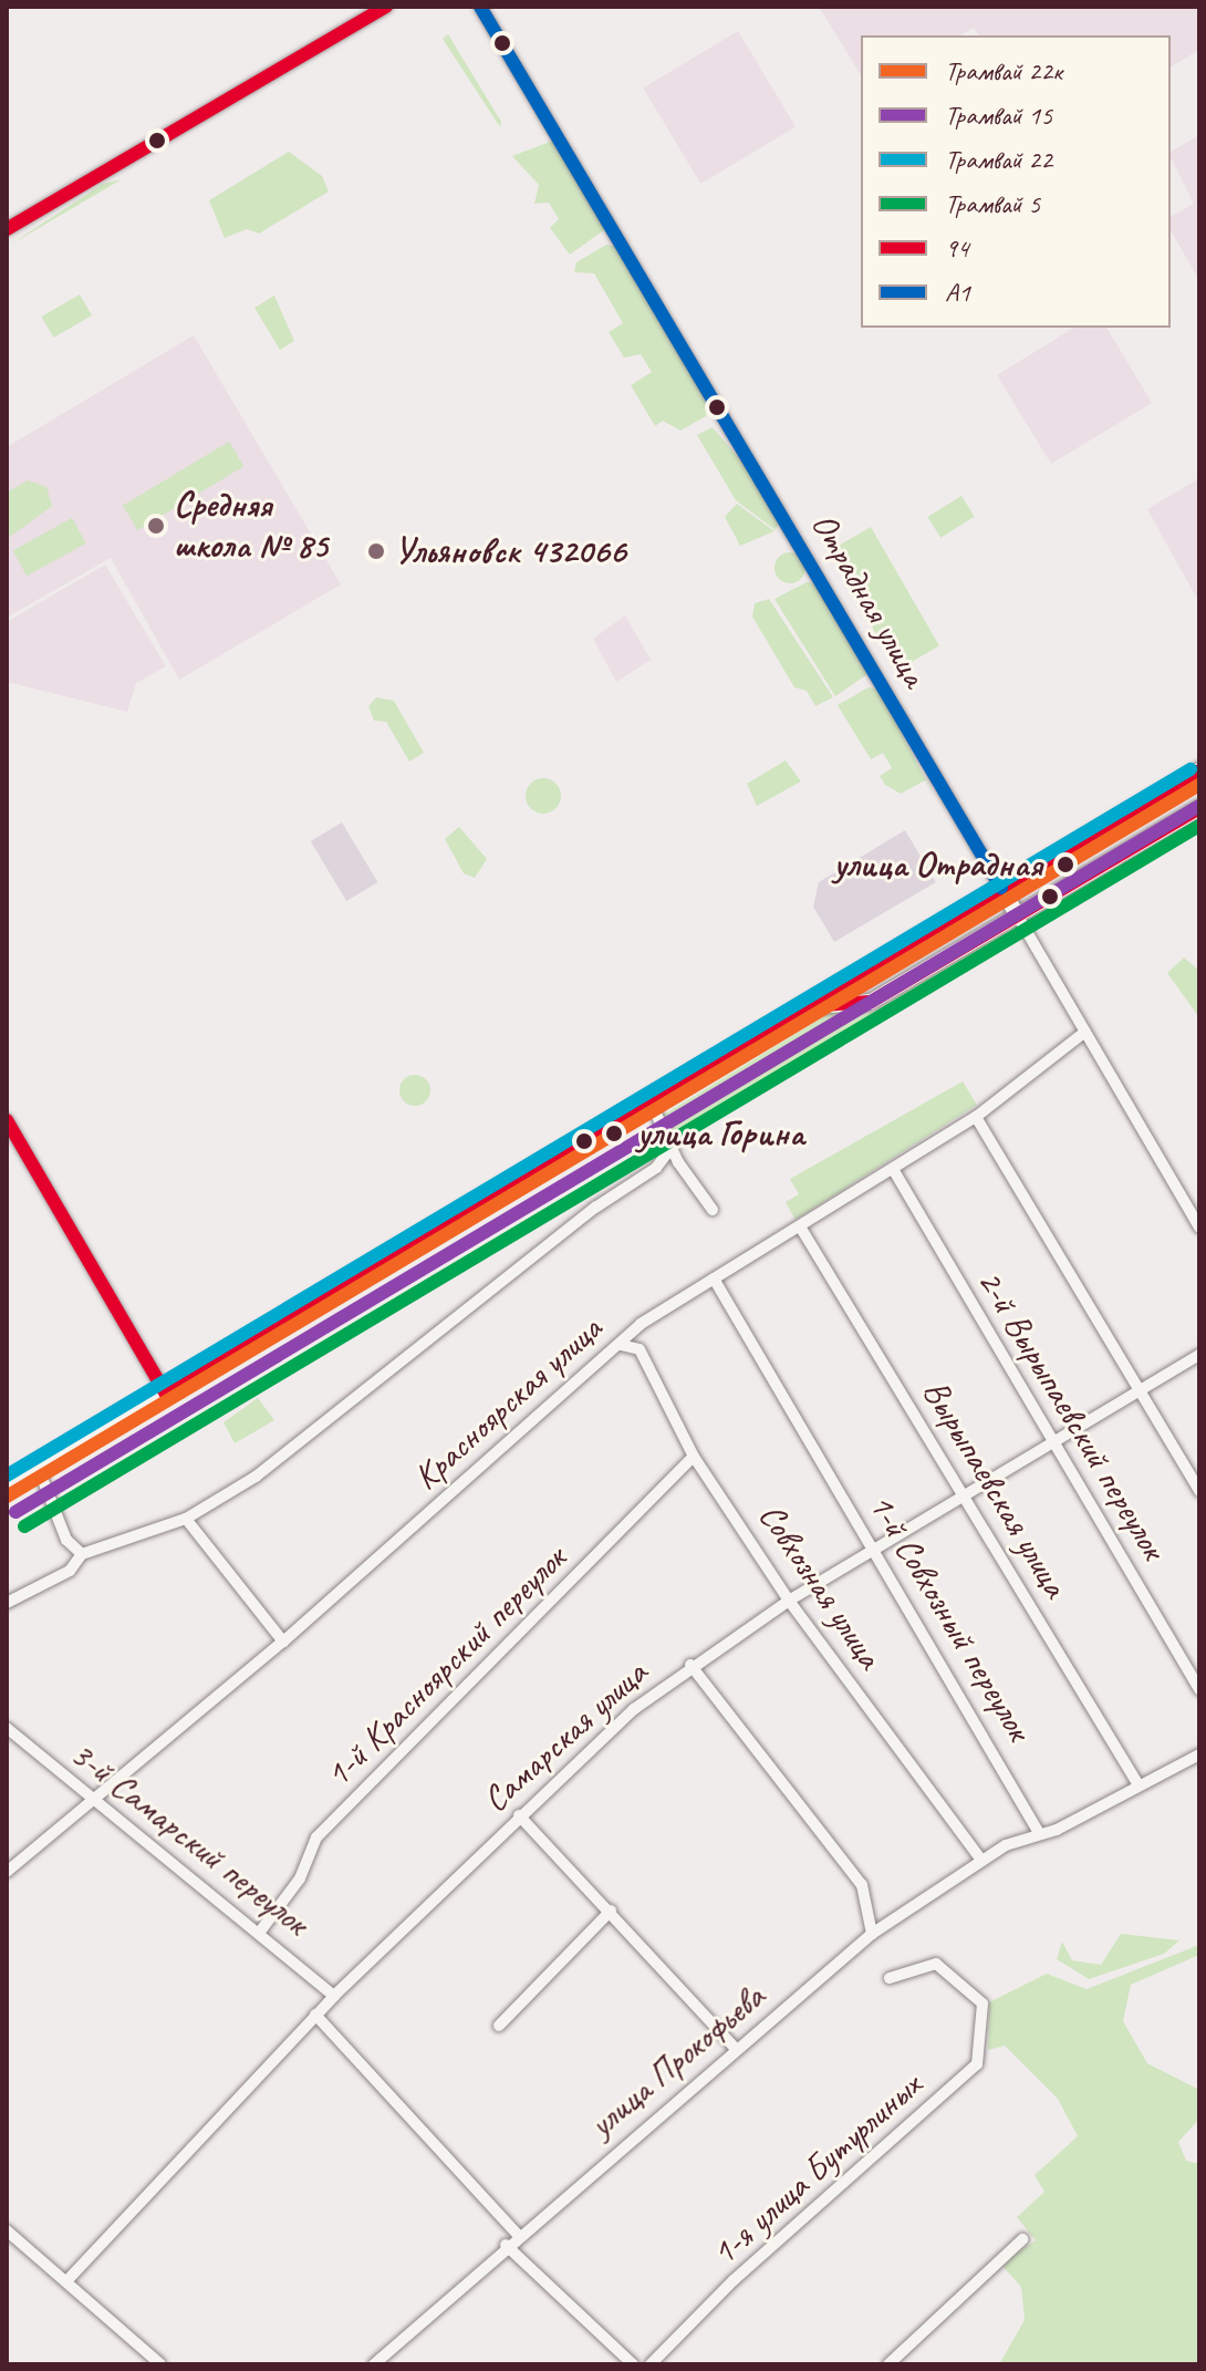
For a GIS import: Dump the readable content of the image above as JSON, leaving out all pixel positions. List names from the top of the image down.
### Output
{
  "streets": {
    "main road": ["Отрадная улица"],
    "street": [
      "Красноярская улица",
      "2-й Вырыпаевский переулок",
      "Вырыпаевская улица",
      "Совхозная улица",
      "1-й Совхозный переулок",
      "1-й Красноярский переулок",
      "Самарская улица",
      "3-й Самарский переулок",
      "улица Прокофьева",
      "1-я улица Бутурлиных"
    ]
  },
  "crossings": [
    ["Отрадная улица", "Красноярская улица"],
    ["Красноярская улица", "2-й Вырыпаевский переулок"],
    ["Красноярская улица", "Вырыпаевская улица"],
    ["Красноярская улица", "1-й Совхозный переулок"],
    ["Красноярская улица", "3-й Самарский переулок"],
    ["2-й Вырыпаевский переулок", "Самарская улица"],
    ["Вырыпаевская улица", "Самарская улица"],
    ["Совхозная улица", "1-й Красноярский переулок"],
    ["Совхозная улица", "Самарская улица"],
    ["Совхозная улица", "улица Прокофьева"],
    ["1-й Совхозный переулок", "Самарская улица"],
    ["1-й Совхозный переулок", "улица Прокофьева"],
    ["1-й Красноярский переулок", "3-й Самарский переулок"],
    ["Самарская улица", "3-й Самарский переулок"]
  ],
  "places": [
    "Средняя школа № 85",
    "Ульяновск 432066",
    "улица Отрадная",
    "улица Горина"
  ],
  "lines": [
    "transit line 94",
    "transit line А1",
    "tram line 22",
    "tram line 22к",
    "tram line 15",
    "tram line 5"
  ],
  "legend": [
    "Трамвай 22к",
    "Трамвай 15",
    "Трамвай 22",
    "Трамвай 5",
    "94",
    "А1"
  ]
}
